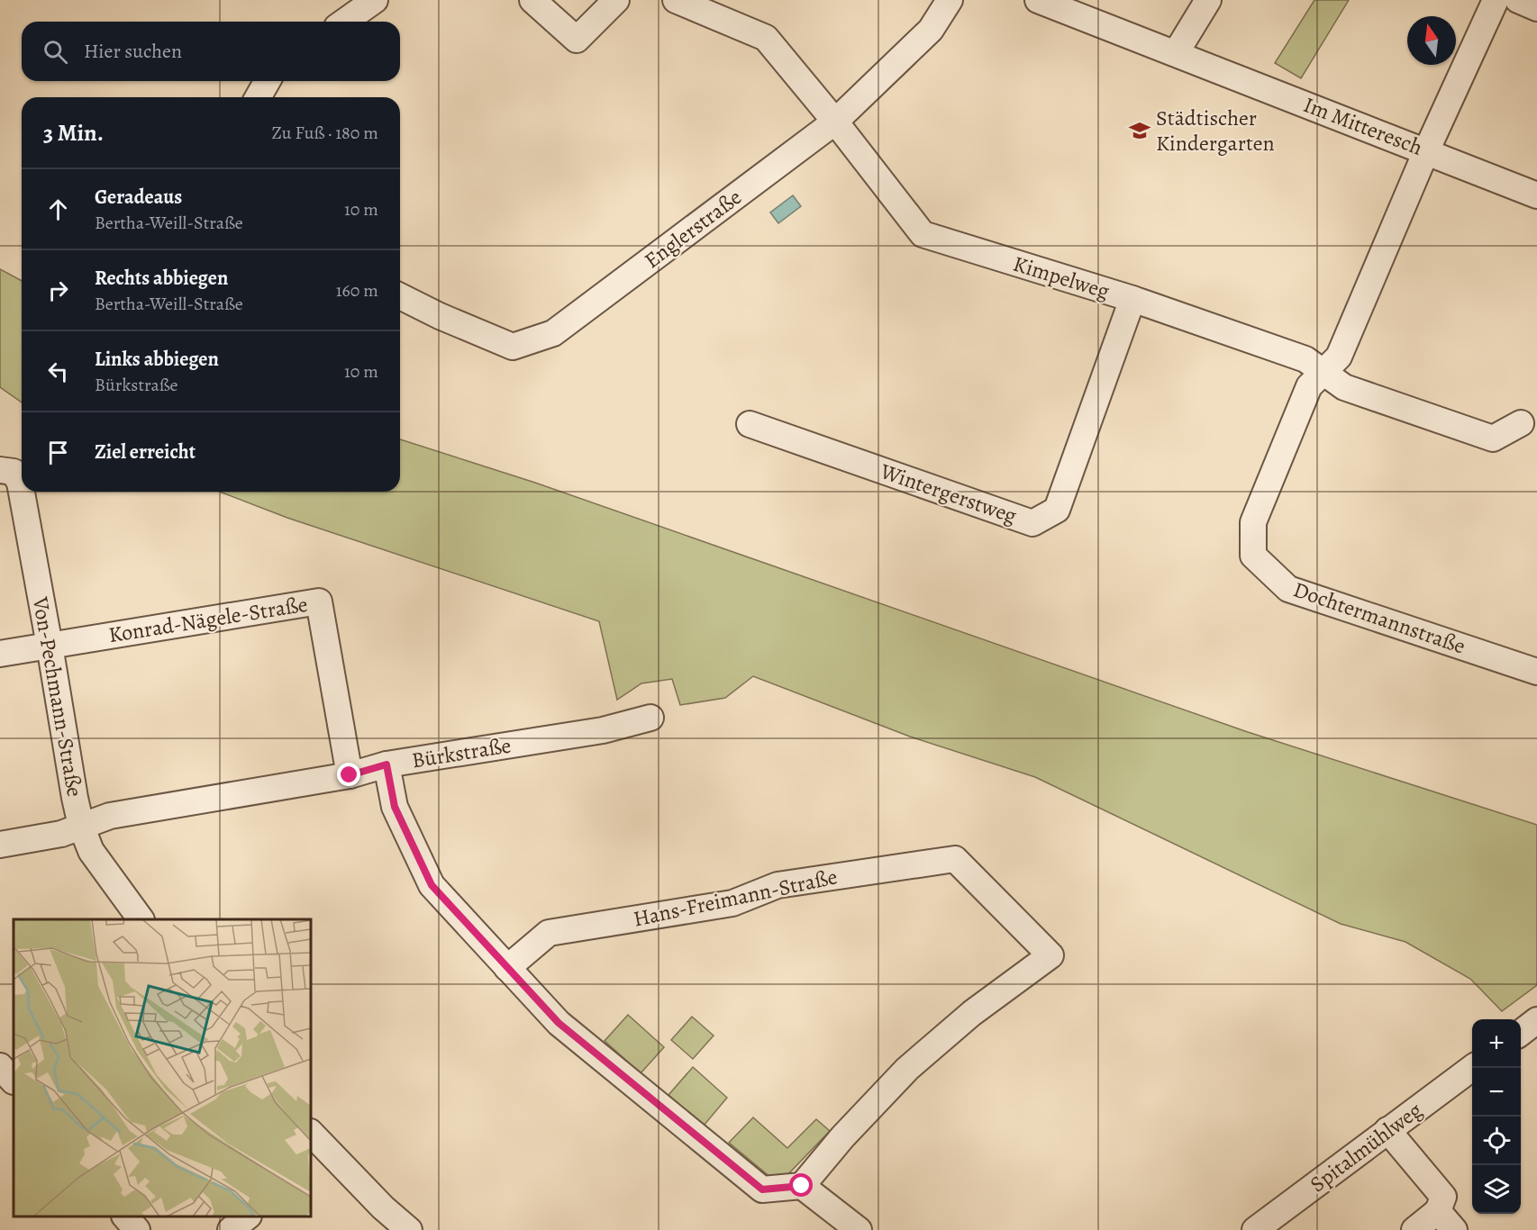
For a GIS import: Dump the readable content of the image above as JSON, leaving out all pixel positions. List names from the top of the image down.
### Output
{
  "streets": {
    "street": [
      "Im Mitteresch",
      "Englerstraße",
      "Kimpelweg",
      "Wintergerstweg",
      "Dochtermannstraße",
      "Konrad-Nägele-Straße",
      "Von-Pechmann-Straße",
      "Bürkstraße",
      "Hans-Freimann-Straße",
      "Spitalmühlweg"
    ]
  },
  "crossings": [
    ["Im Mitteresch", "Dochtermannstraße"],
    ["Englerstraße", "Kimpelweg"],
    ["Kimpelweg", "Wintergerstweg"],
    ["Kimpelweg", "Dochtermannstraße"],
    ["Konrad-Nägele-Straße", "Von-Pechmann-Straße"],
    ["Konrad-Nägele-Straße", "Bürkstraße"],
    ["Von-Pechmann-Straße", "Bürkstraße"]
  ],
  "places": {
    "school or university": ["Städtischer Kindergarten"]
  },
  "north": "top",
  "page": {
    "search": "Hier suchen",
    "heading": ["3 Min.", "Zu Fuß · 180 m"],
    "list": [
      ["Geradeaus", "Bertha-Weill-Straße", "10 m"],
      ["Rechts abbiegen", "Bertha-Weill-Straße", "160 m"],
      ["Links abbiegen", "Bürkstraße", "10 m"],
      "Ziel erreicht"
    ],
    "map_buttons": ["+", "−"]
  }
}
